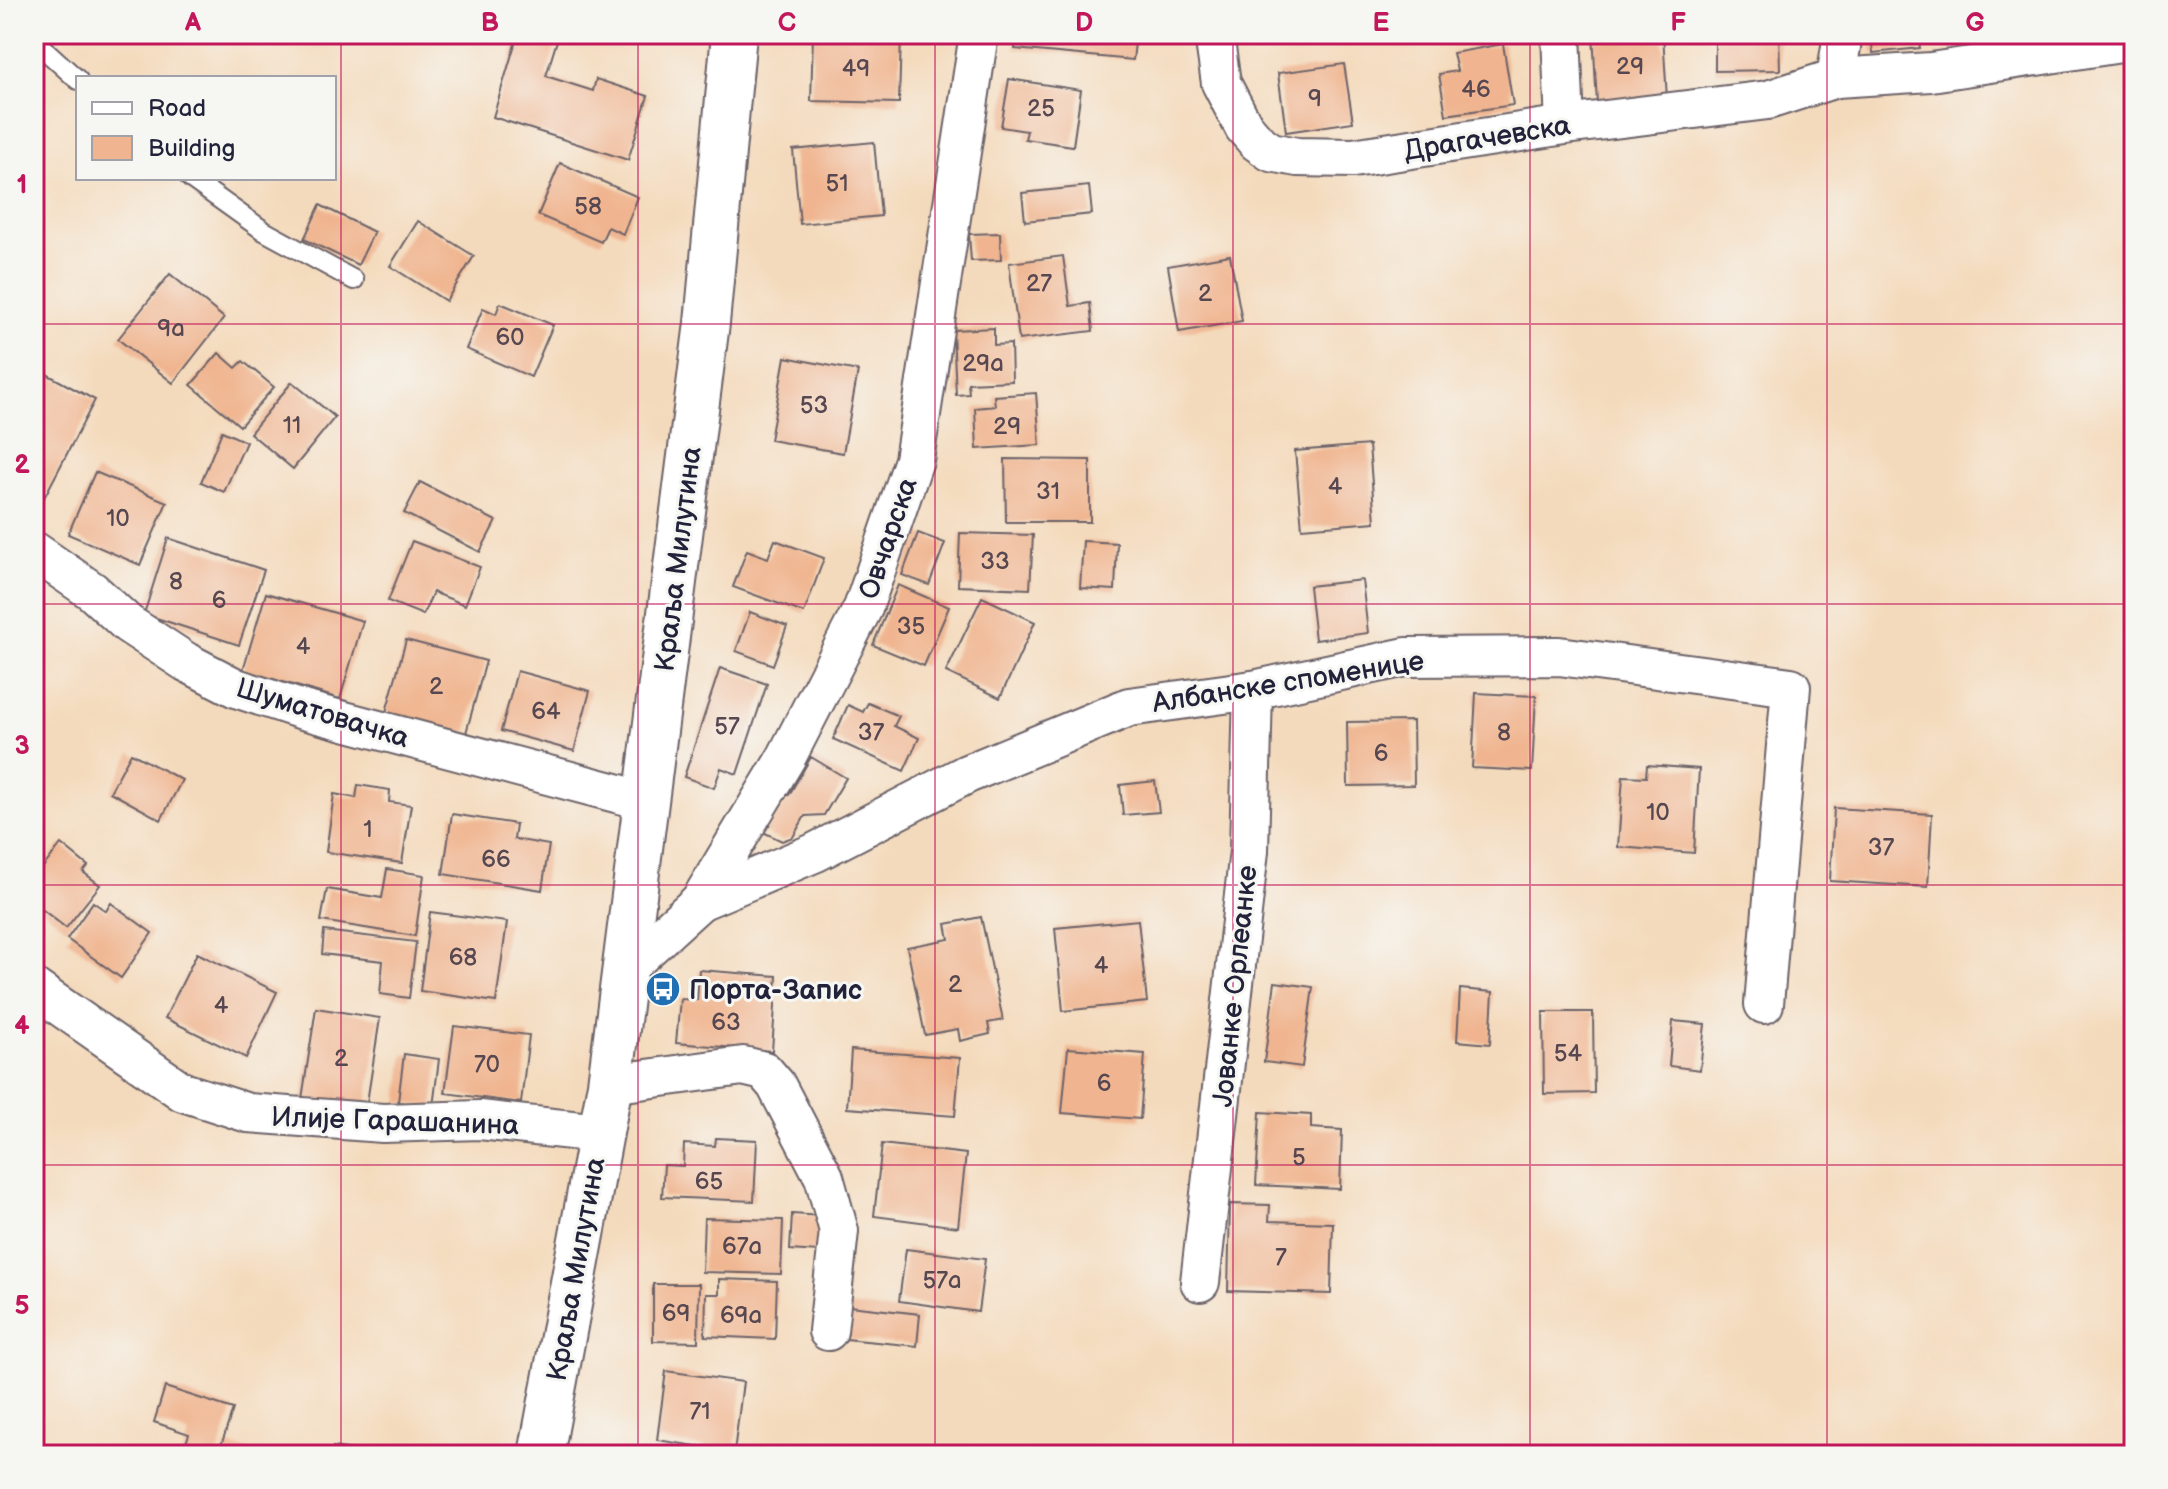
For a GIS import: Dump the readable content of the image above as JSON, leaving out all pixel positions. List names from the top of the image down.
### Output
{
  "streets": {
    "street": [
      "Драгачевска",
      "Овчарска",
      "Краља Милутина",
      "Албанске споменице",
      "Шуматовачка",
      "Јованке Орлеанке",
      "Илије Гарашанина"
    ]
  },
  "crossings": [
    ["Овчарска", "Краља Милутина"],
    ["Овчарска", "Албанске споменице"],
    ["Краља Милутина", "Шуматовачка"],
    ["Краља Милутина", "Илије Гарашанина"],
    ["Албанске споменице", "Јованке Орлеанке"]
  ],
  "places": {
    "bus stop": ["Порта-Запис"]
  },
  "house_numbers": [
    "29",
    "49",
    "46",
    "9",
    "25",
    "51",
    "58",
    "27",
    "2",
    "9a",
    "60",
    "29a",
    "53",
    "11",
    "29",
    "4",
    "31",
    "10",
    "33",
    "8",
    "6",
    "35",
    "4",
    "2",
    "64",
    "57",
    "37",
    "8",
    "6",
    "10",
    "1",
    "37",
    "66",
    "68",
    "4",
    "2",
    "4",
    "63",
    "54",
    "2",
    "70",
    "6",
    "5",
    "65",
    "67a",
    "7",
    "57a",
    "69",
    "69a",
    "71"
  ],
  "legend": ["Road", "Building"],
  "grid": {
    "columns": [
      "A",
      "B",
      "C",
      "D",
      "E",
      "F",
      "G"
    ],
    "rows": [
      "1",
      "2",
      "3",
      "4",
      "5"
    ]
  }
}
